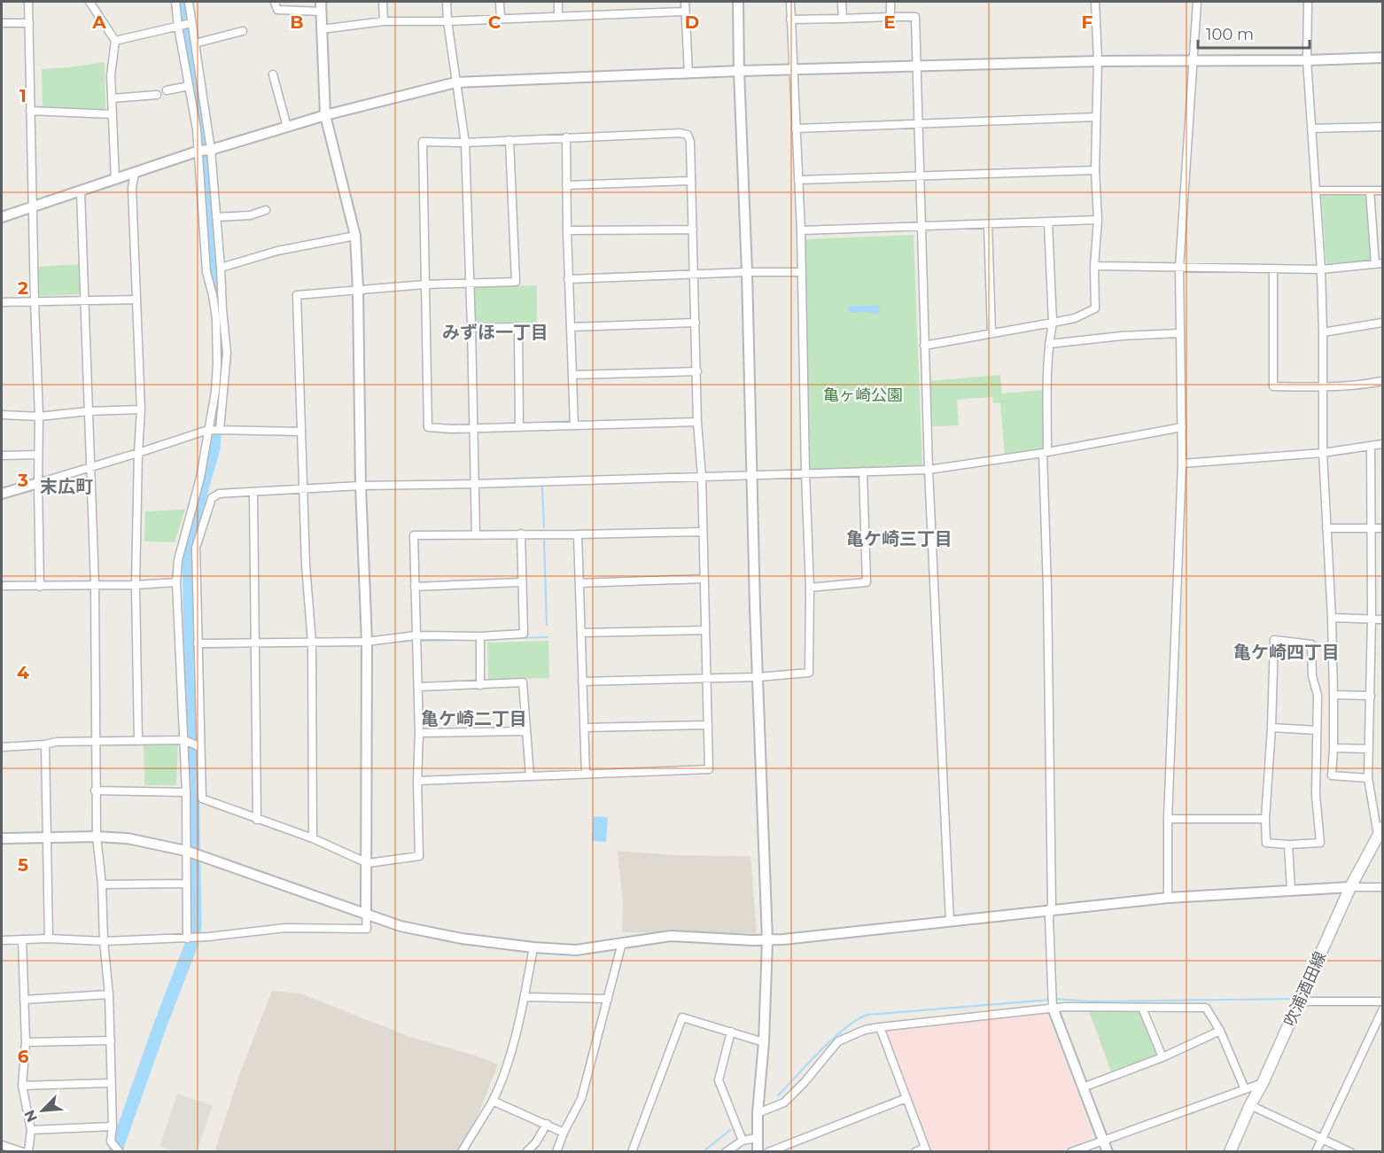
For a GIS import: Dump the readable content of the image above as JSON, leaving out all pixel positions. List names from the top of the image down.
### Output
{
  "streets": {
    "main road": ["吹浦酒田線"]
  },
  "districts": [
    "みずほ一丁目",
    "末広町",
    "亀ケ崎三丁目",
    "亀ケ崎四丁目",
    "亀ケ崎二丁目"
  ],
  "parks": ["亀ヶ崎公園"],
  "scale_bar": "100 m",
  "north": "bottom left",
  "grid": {
    "columns": [
      "A",
      "B",
      "C",
      "D",
      "E",
      "F"
    ],
    "rows": [
      "1",
      "2",
      "3",
      "4",
      "5",
      "6"
    ]
  }
}
